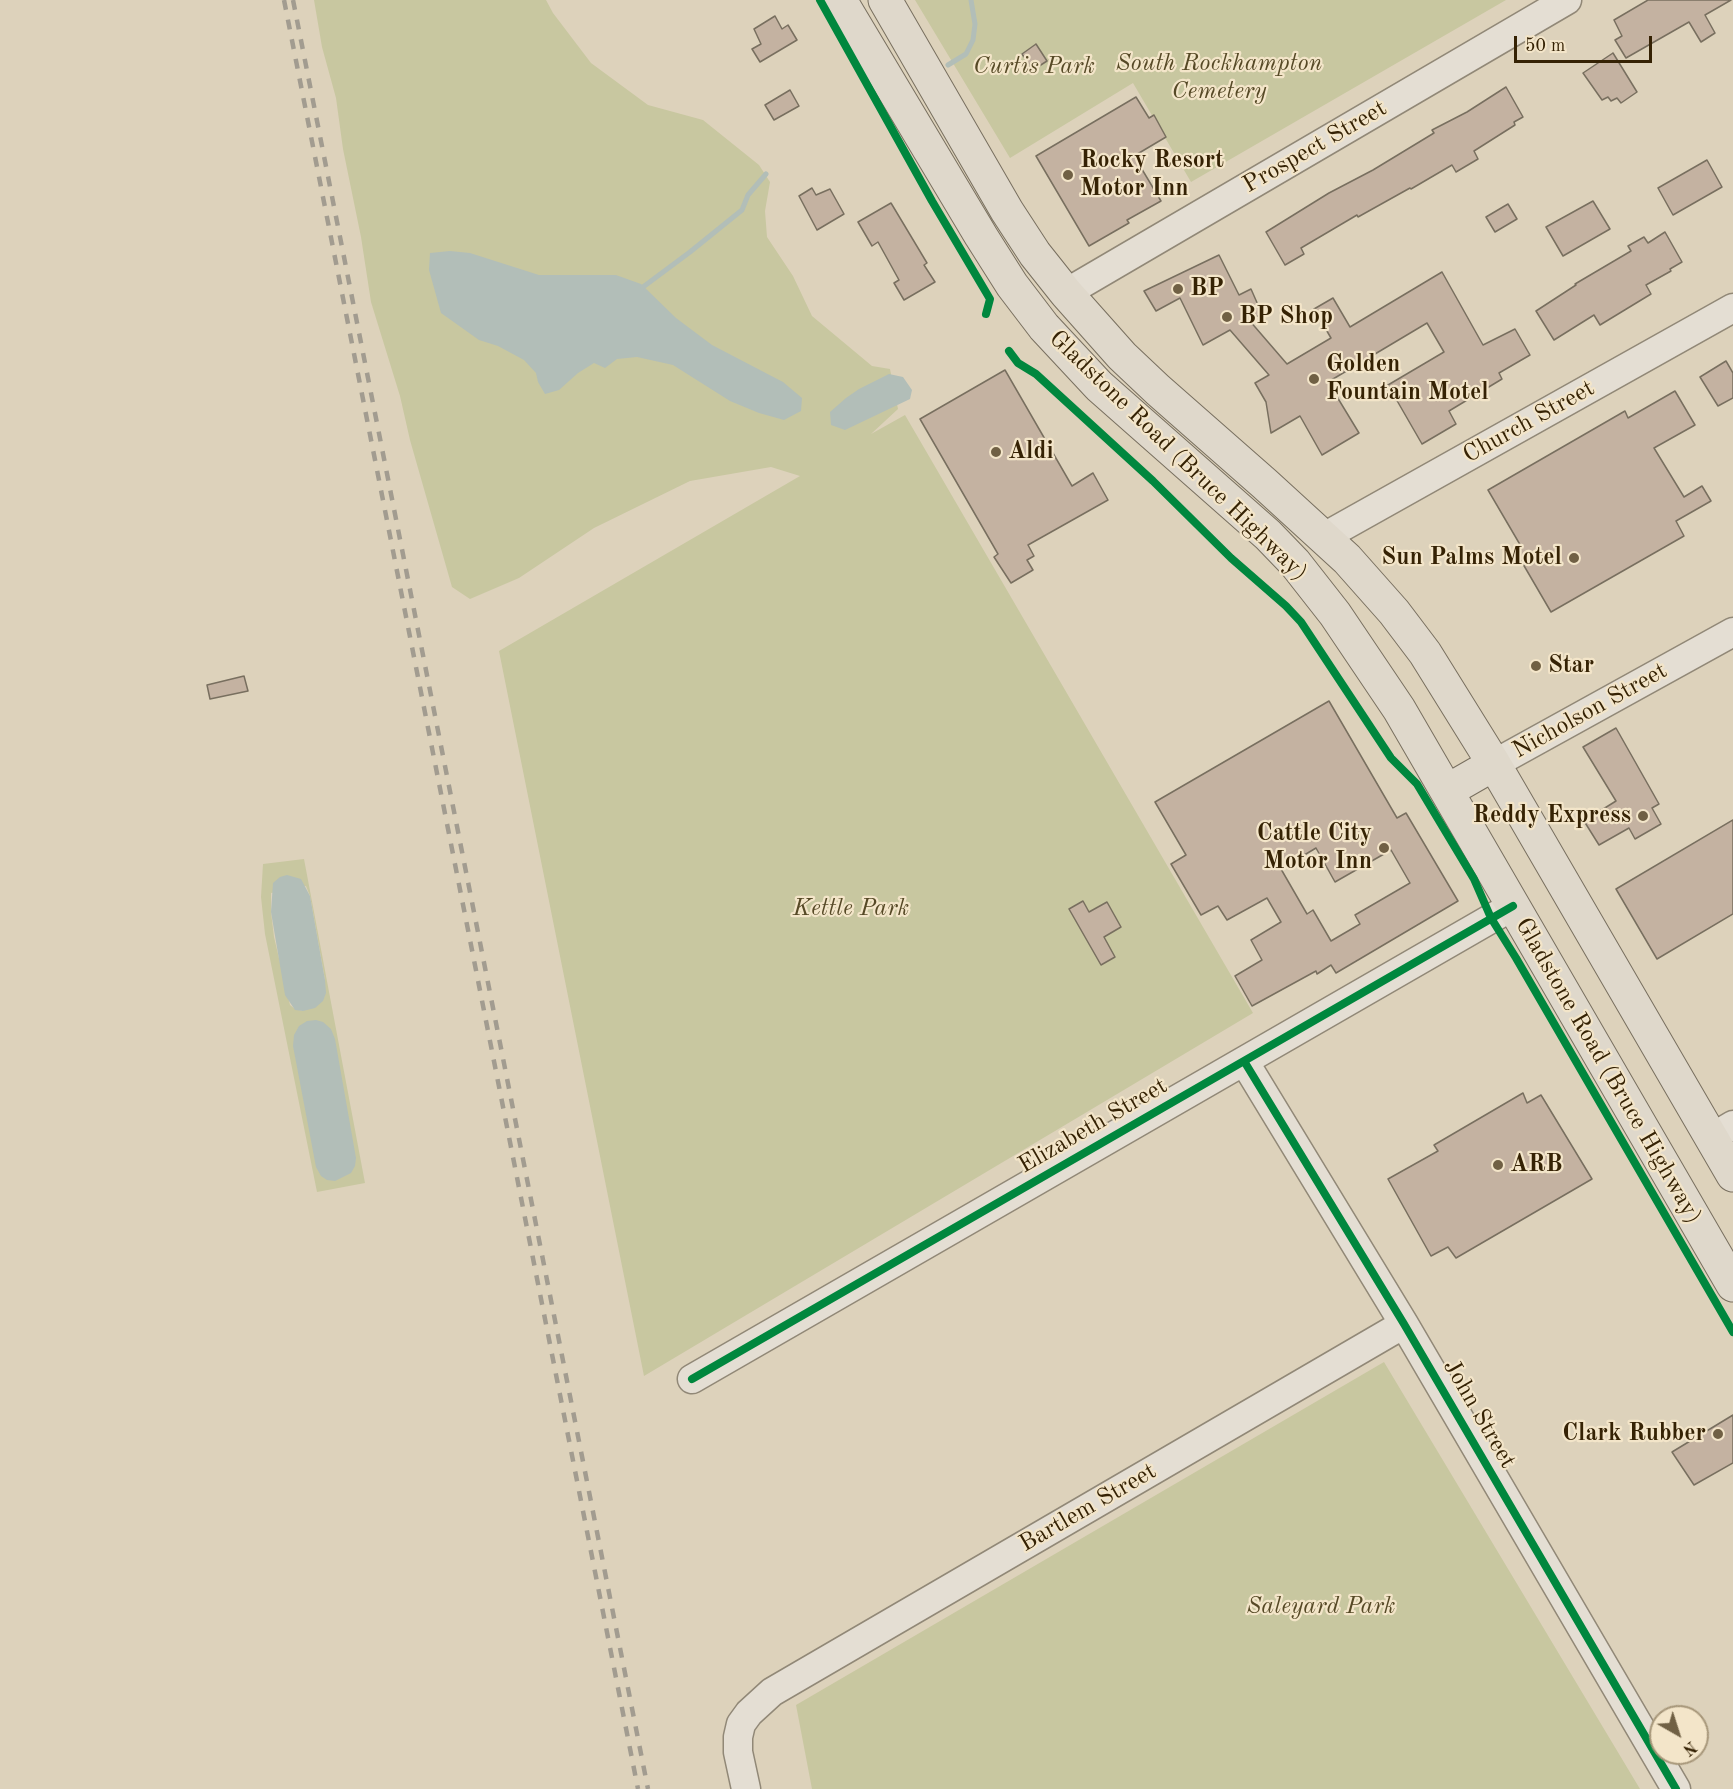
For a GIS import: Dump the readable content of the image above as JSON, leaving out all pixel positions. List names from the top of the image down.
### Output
{
  "streets": {
    "highway": ["Prospect Street", "Gladstone Road (Bruce Highway)", "Nicholson Street"],
    "street": [
      "Church Street",
      "Elizabeth Street",
      "John Street",
      "Bartlem Street"
    ]
  },
  "crossings": [
    ["Prospect Street", "Gladstone Road (Bruce Highway)"],
    ["Church Street", "Gladstone Road (Bruce Highway)"],
    ["Gladstone Road (Bruce Highway)", "Nicholson Street"],
    ["Gladstone Road (Bruce Highway)", "Elizabeth Street"],
    ["Elizabeth Street", "John Street"],
    ["John Street", "Bartlem Street"]
  ],
  "parks": [
    "South Rockhampton Cemetery",
    "Curtis Park",
    "Kettle Park",
    "Saleyard Park"
  ],
  "places": [
    "Rocky Resort Motor Inn",
    "BP",
    "BP Shop",
    "Golden Fountain Motel",
    "Aldi",
    "Sun Palms Motel",
    "Star",
    "Reddy Express",
    "Cattle City Motor Inn",
    "ARB",
    "Clark Rubber"
  ],
  "scale_bar": "50 m",
  "north": "bottom right"
}
